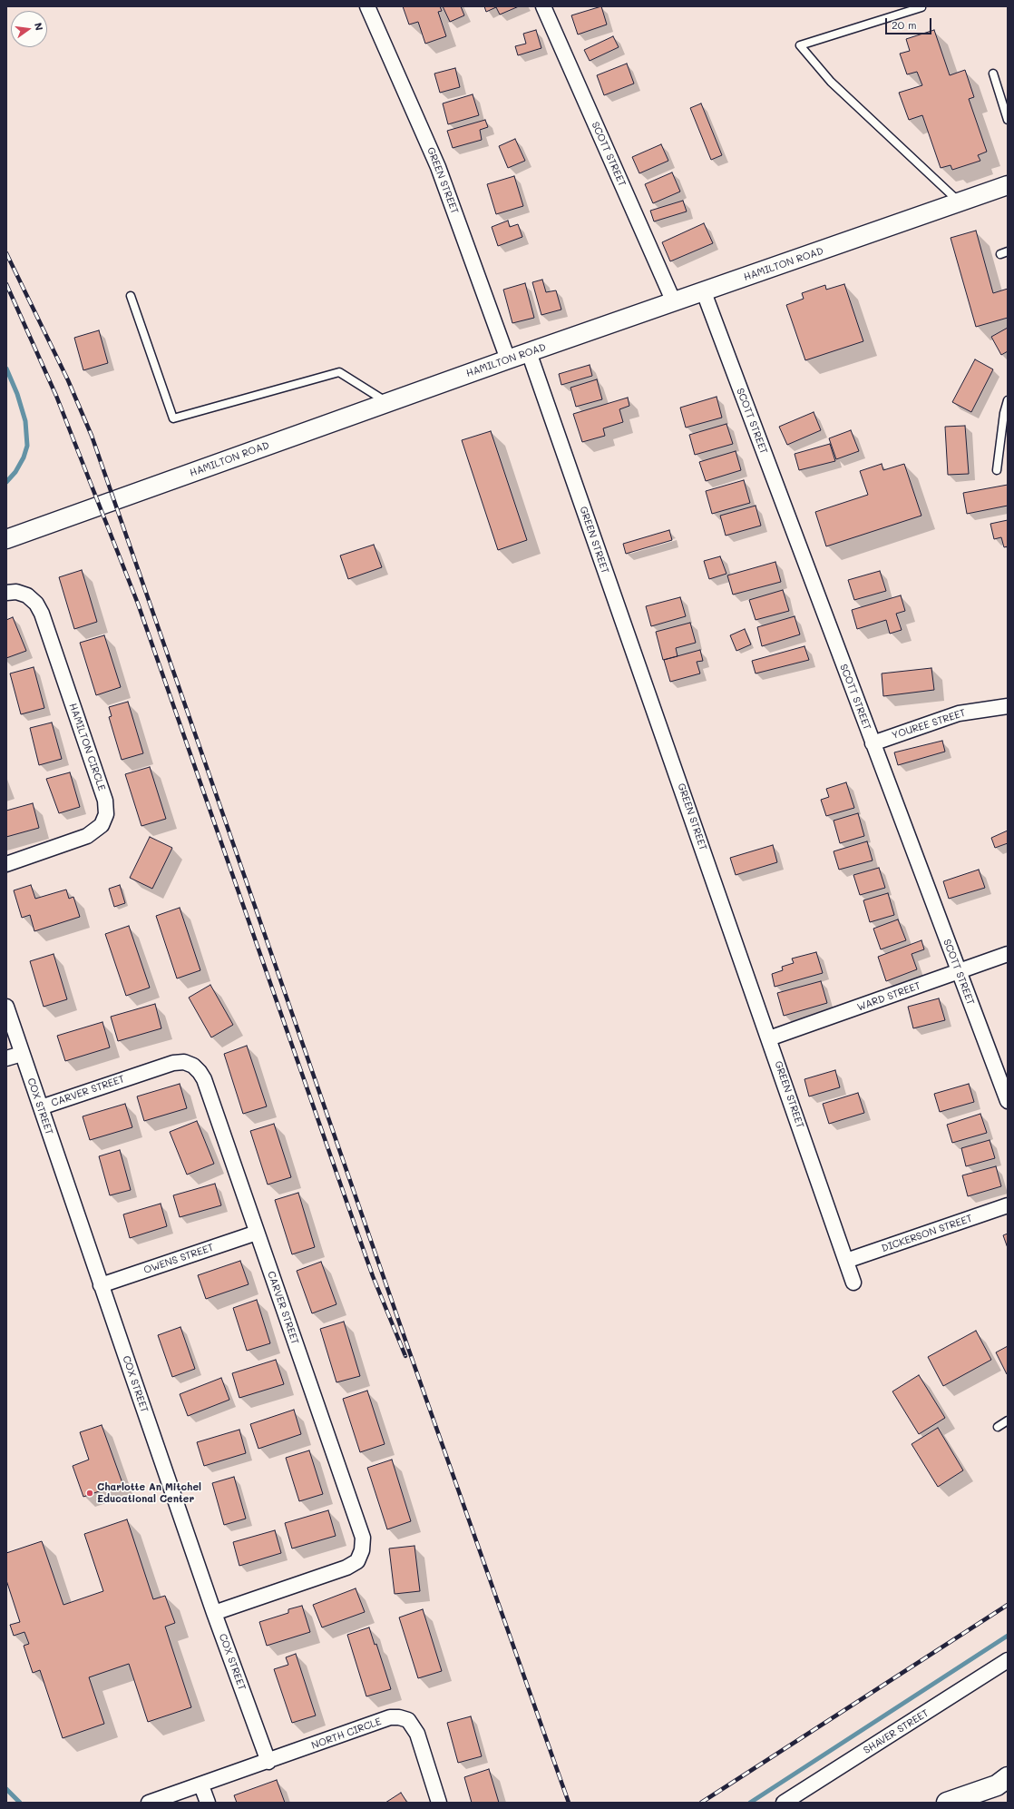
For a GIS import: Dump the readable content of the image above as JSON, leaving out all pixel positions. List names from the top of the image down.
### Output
{
  "streets": {
    "street": [
      "SCOTT STREET",
      "GREEN STREET",
      "HAMILTON ROAD",
      "YOUREE STREET",
      "HAMILTON CIRCLE",
      "WARD STREET",
      "CARVER STREET",
      "COX STREET",
      "DICKERSON STREET",
      "OWENS STREET",
      "SHAVER STREET",
      "NORTH CIRCLE"
    ]
  },
  "crossings": [
    ["SCOTT STREET", "HAMILTON ROAD"],
    ["SCOTT STREET", "YOUREE STREET"],
    ["SCOTT STREET", "WARD STREET"],
    ["GREEN STREET", "HAMILTON ROAD"],
    ["GREEN STREET", "WARD STREET"],
    ["GREEN STREET", "DICKERSON STREET"],
    ["CARVER STREET", "COX STREET"],
    ["CARVER STREET", "OWENS STREET"],
    ["COX STREET", "OWENS STREET"],
    ["COX STREET", "NORTH CIRCLE"]
  ],
  "places": ["Charlotte An Mitchel Educational Center"],
  "scale_bar": "20 m",
  "north": "right"
}
